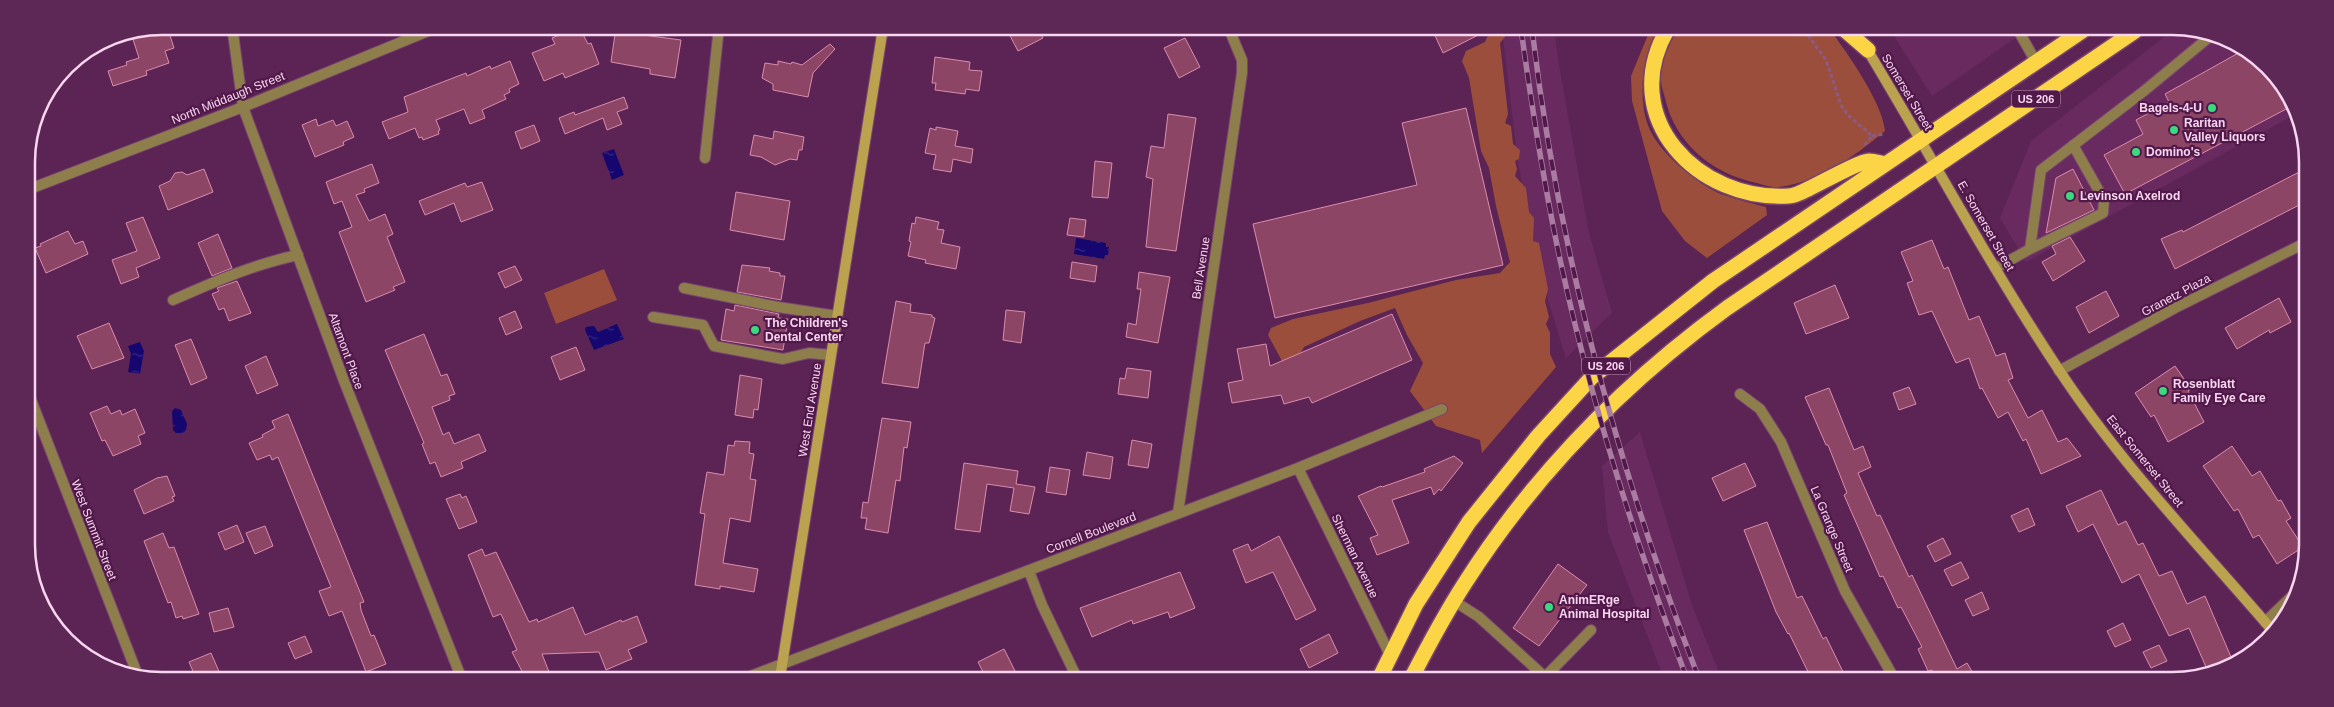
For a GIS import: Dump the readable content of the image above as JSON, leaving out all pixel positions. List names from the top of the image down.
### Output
{
  "streets": {
    "highway": ["US 206"],
    "street": [
      "Somerset Street",
      "North Middaugh Street",
      "E. Somerset Street",
      "Bell Avenue",
      "Granetz Plaza",
      "Altamont Place",
      "West End Avenue",
      "East Somerset Street",
      "La Grange Street",
      "West Summit Street",
      "Cornell Boulevard",
      "Sherman Avenue"
    ]
  },
  "crossings": [
    ["Somerset Street", "US 206"],
    ["Somerset Street", "E. Somerset Street"],
    ["North Middaugh Street", "Altamont Place"],
    ["US 206", "E. Somerset Street"],
    ["US 206", "Sherman Avenue"],
    ["E. Somerset Street", "East Somerset Street"],
    ["Bell Avenue", "Cornell Boulevard"],
    ["Granetz Plaza", "East Somerset Street"],
    ["West End Avenue", "Cornell Boulevard"],
    ["Cornell Boulevard", "Sherman Avenue"]
  ],
  "places": [
    "Bagels-4-U",
    "Raritan Valley Liquors",
    "Domino's",
    "Levinson Axelrod",
    "The Children's Dental Center",
    "Rosenblatt Family Eye Care",
    "AnimERge Animal Hospital"
  ]
}
